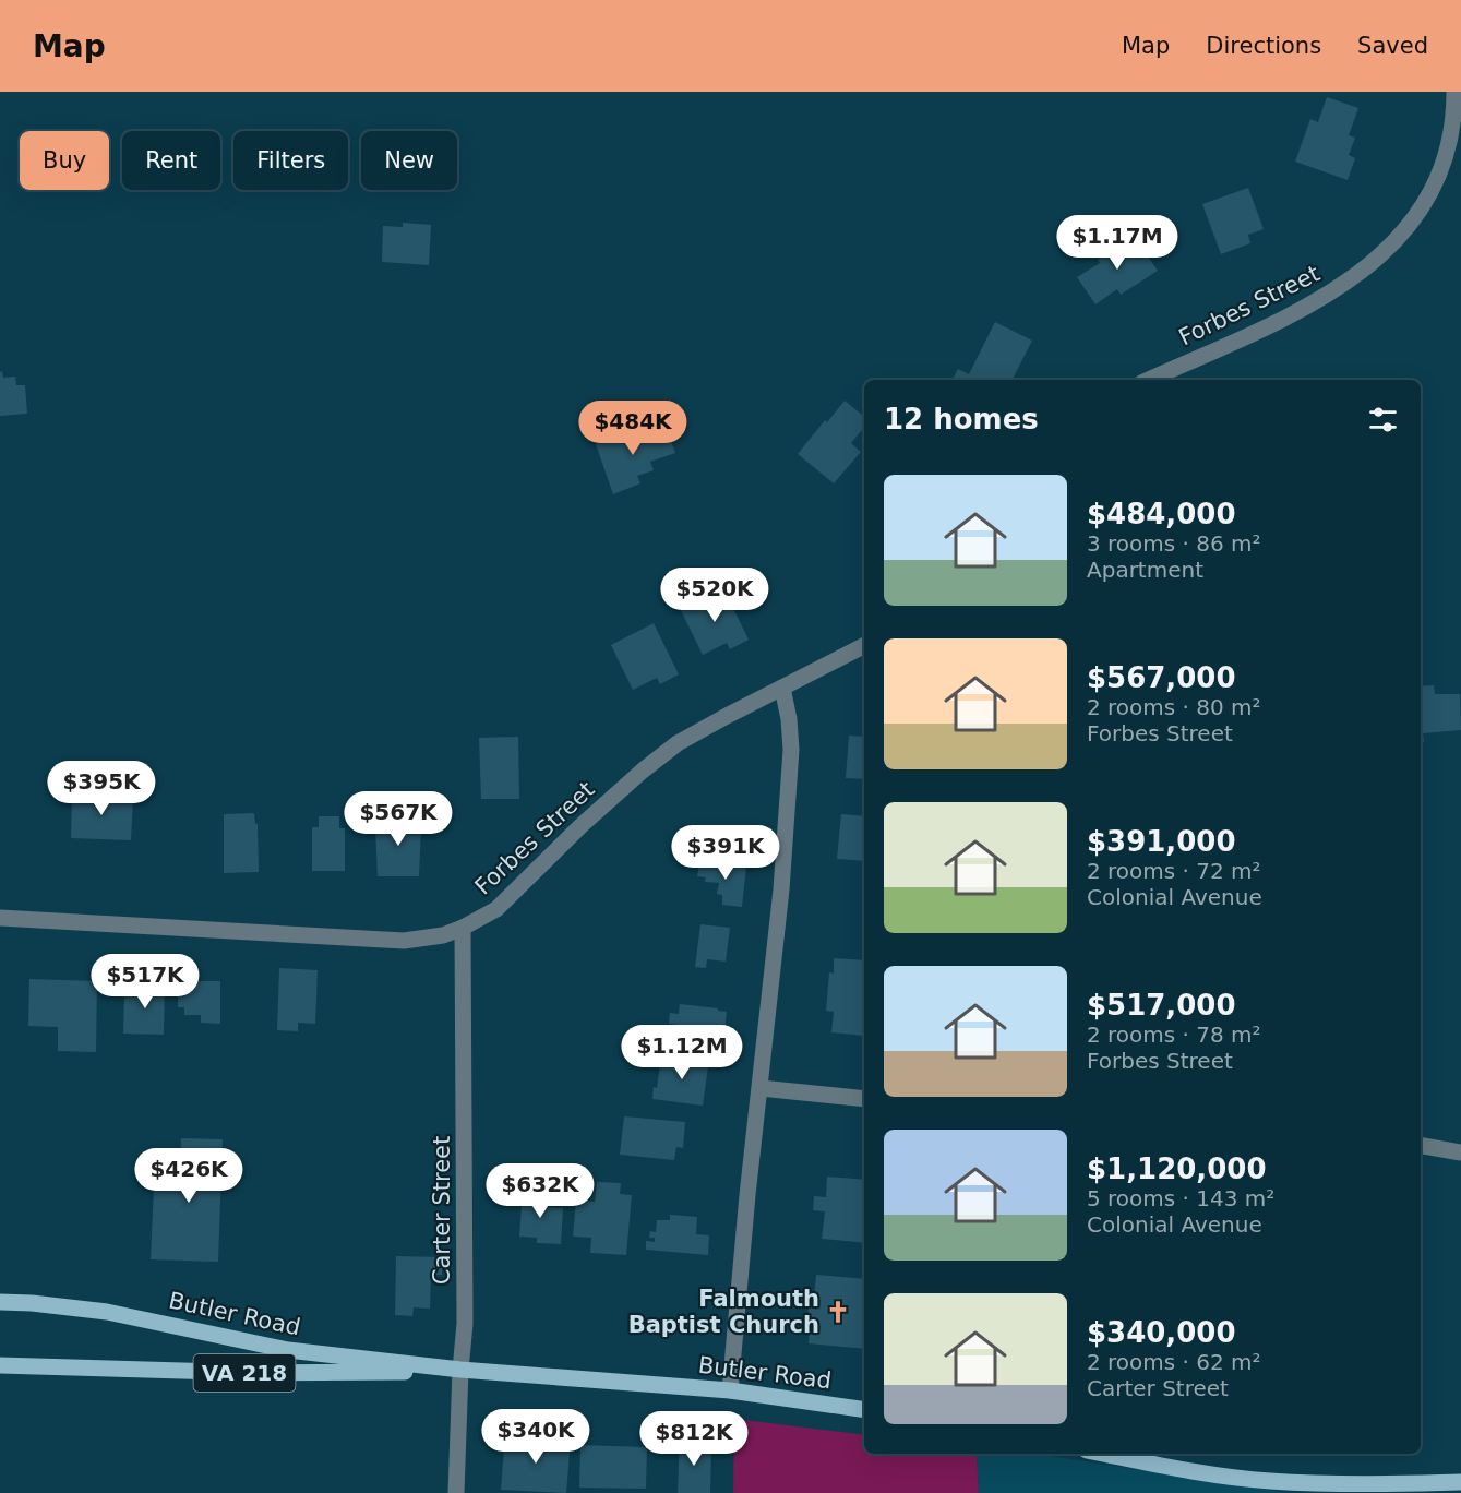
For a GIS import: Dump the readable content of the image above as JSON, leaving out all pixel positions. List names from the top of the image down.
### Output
{
  "streets": {
    "main road": ["Butler Road", "VA 218"],
    "street": ["Forbes Street", "Carter Street"]
  },
  "crossings": [
    ["Forbes Street", "Carter Street"],
    ["Carter Street", "Butler Road"]
  ],
  "places": {
    "church": ["Falmouth Baptist Church"]
  },
  "page": {
    "header": "Map",
    "nav": ["Map", "Directions", "Saved"],
    "chip": [
      "Buy",
      "Rent",
      "Filters",
      "New"
    ],
    "price": [
      "$1.17M",
      "$484K",
      "$520K",
      "$395K",
      "$567K",
      "$391K",
      "$517K",
      "$1.12M",
      "$426K",
      "$632K",
      "$340K",
      "$812K"
    ],
    "heading": "12 homes",
    "list": [
      {
        "name": "$484,000",
        "note": "3 rooms · 86 m² · Apartment"
      },
      {
        "name": "$567,000",
        "note": "2 rooms · 80 m² · Forbes Street"
      },
      {
        "name": "$391,000",
        "note": "2 rooms · 72 m² · Colonial Avenue"
      },
      {
        "name": "$517,000",
        "note": "2 rooms · 78 m² · Forbes Street"
      },
      {
        "name": "$1,120,000",
        "note": "5 rooms · 143 m² · Colonial Avenue"
      },
      {
        "name": "$340,000",
        "note": "2 rooms · 62 m² · Carter Street"
      }
    ]
  }
}
